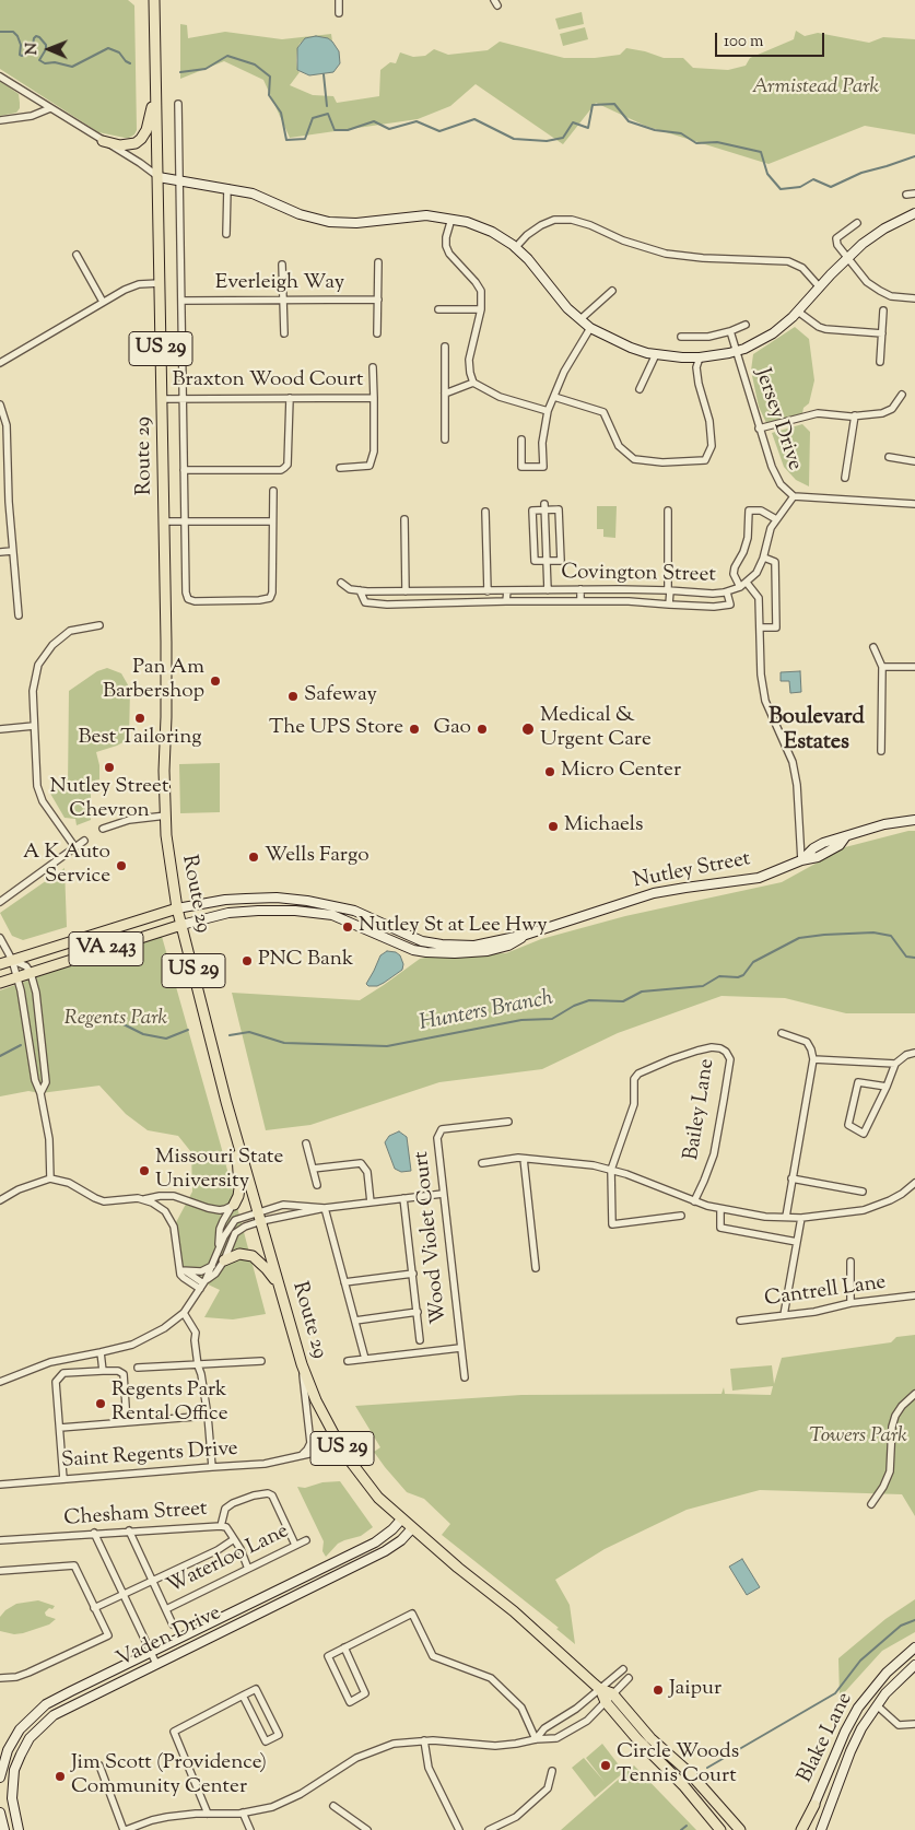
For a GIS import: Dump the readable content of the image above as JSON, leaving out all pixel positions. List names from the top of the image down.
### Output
{
  "streets": {
    "main road": [
      "US 29",
      "Route 29",
      "Nutley Street",
      "VA 243"
    ],
    "street": [
      "Everleigh Way",
      "Braxton Wood Court",
      "Jersey Drive",
      "Covington Street",
      "Bailey Lane",
      "Wood Violet Court",
      "Cantrell Lane",
      "Saint Regents Drive",
      "Chesham Street",
      "Waterloo Lane",
      "Vaden Drive",
      "Blake Lane"
    ]
  },
  "crossings": [
    ["Braxton Wood Court", "Route 29"],
    ["Jersey Drive", "Covington Street"],
    ["Route 29", "Nutley Street"],
    ["Route 29", "Saint Regents Drive"],
    ["Route 29", "Vaden Drive"],
    ["Chesham Street", "Waterloo Lane"]
  ],
  "districts": ["Boulevard Estates"],
  "water": ["Hunters Branch"],
  "parks": ["Armistead Park", "Regents Park", "Towers Park"],
  "places": [
    "Pan Am Barbershop",
    "Safeway",
    "Best Tailoring",
    "The UPS Store",
    "Gao",
    "Medical & Urgent Care",
    "Nutley Street Chevron",
    "Micro Center",
    "Michaels",
    "Wells Fargo",
    "A K Auto Service",
    "Nutley St at Lee Hwy",
    "PNC Bank",
    "Missouri State University",
    "Regents Park Rental Office",
    "Jaipur",
    "Circle Woods Tennis Court",
    "Jim Scott (Providence) Community Center"
  ],
  "scale_bar": "100 m",
  "north": "left"
}
